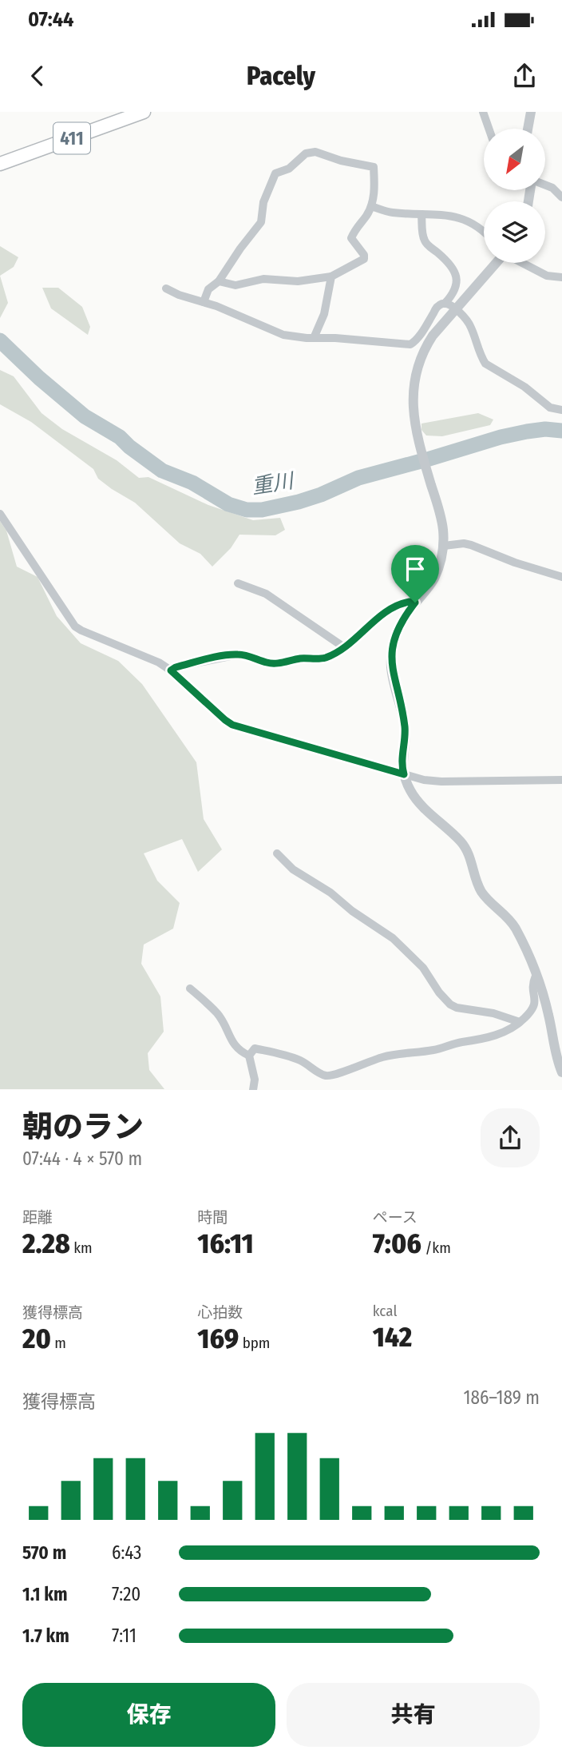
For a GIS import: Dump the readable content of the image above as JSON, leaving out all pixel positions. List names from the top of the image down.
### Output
{
  "streets": {
    "highway": ["411"]
  },
  "water": ["重川"],
  "north": "bottom left",
  "page": {
    "status": "07:44",
    "header": "Pacely",
    "heading": ["朝のラン", "07:44 · 4 × 570 m"],
    "stats": [
      ["距離", "2.28 km"],
      ["時間", "16:11"],
      ["ペース", "7:06 /km"],
      ["獲得標高", "20 m"],
      ["心拍数", "169 bpm"],
      ["kcal", "142"]
    ],
    "chart": ["獲得標高", "186–189 m"],
    "list": [
      {
        "name": "570 m",
        "note": "6:43"
      },
      {
        "name": "1.1 km",
        "note": "7:20"
      },
      {
        "name": "1.7 km",
        "note": "7:11"
      }
    ],
    "buttons": ["保存", "共有"]
  }
}
